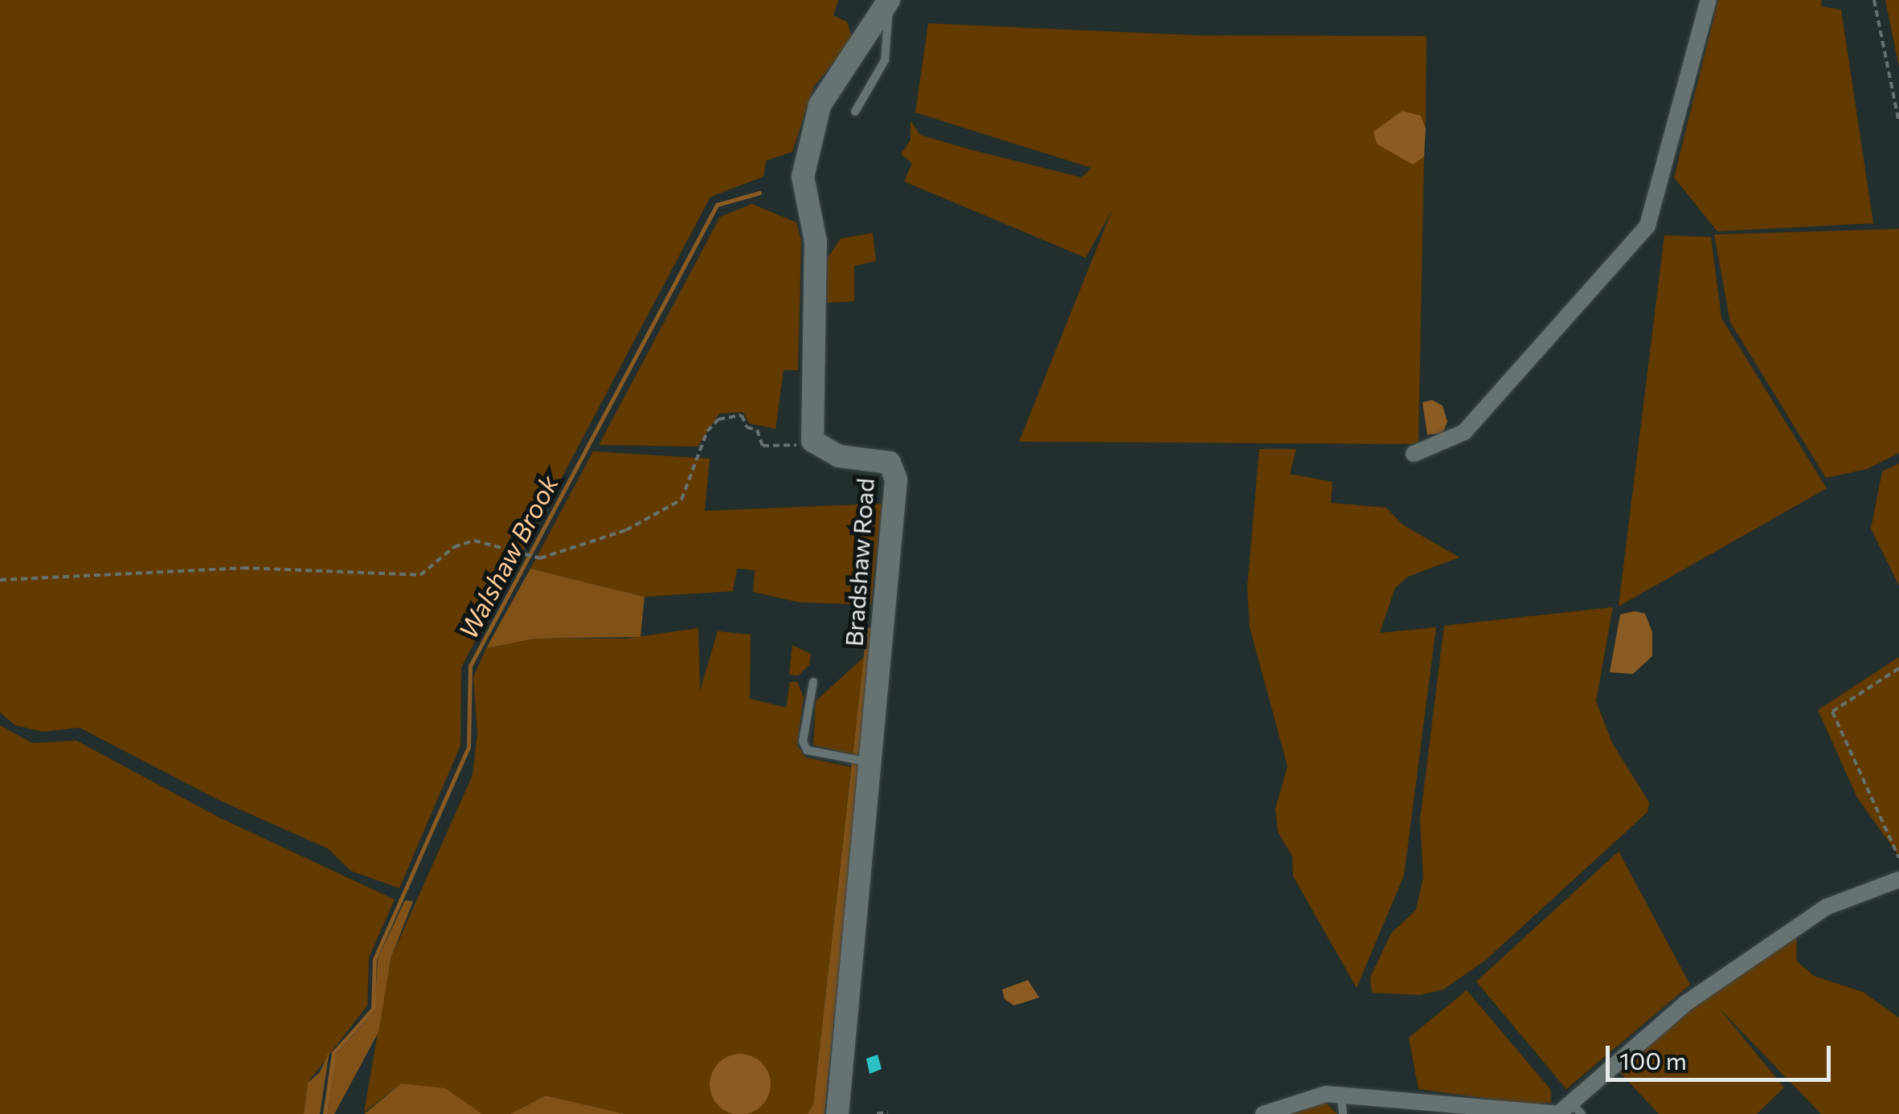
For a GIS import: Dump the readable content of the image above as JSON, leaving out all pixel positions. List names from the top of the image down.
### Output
{
  "streets": {
    "street": ["Bradshaw Road"]
  },
  "water": ["Walshaw Brook"],
  "scale_bar": "100 m"
}
